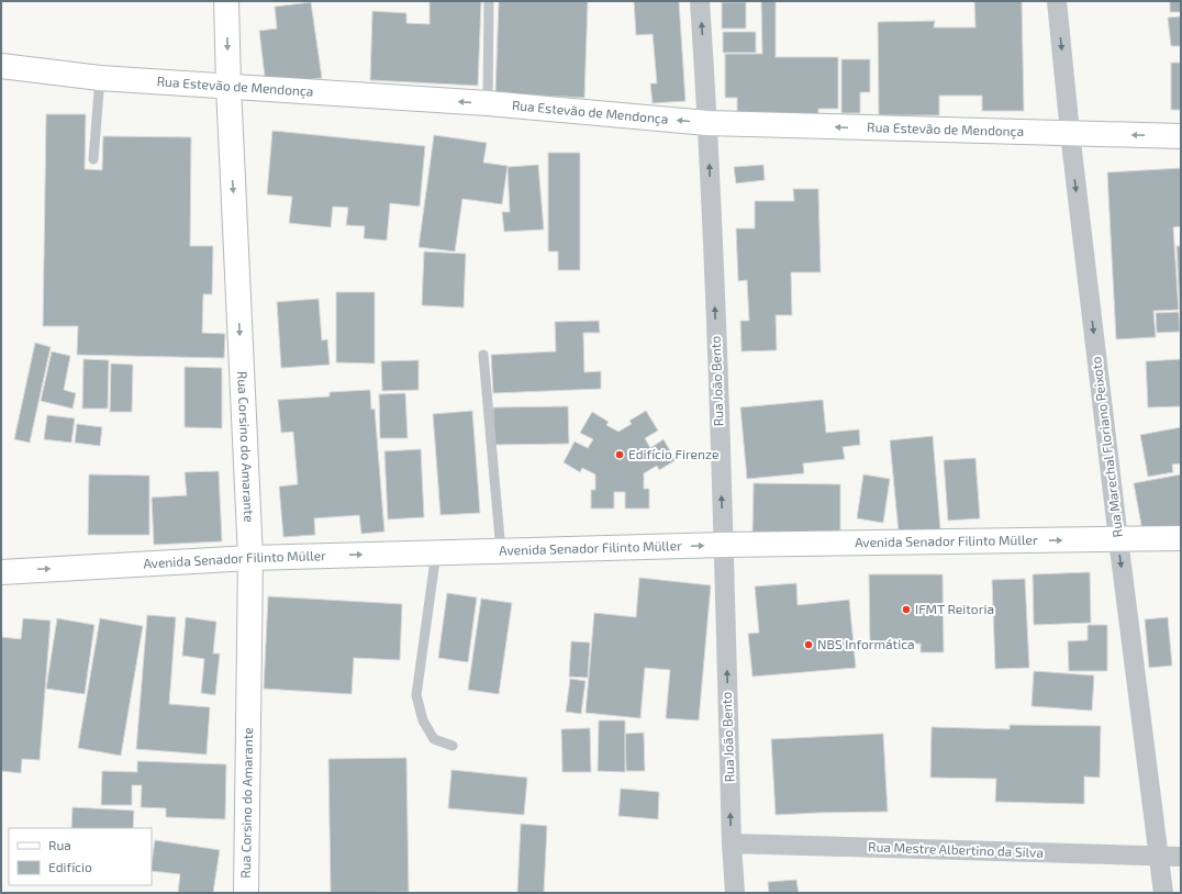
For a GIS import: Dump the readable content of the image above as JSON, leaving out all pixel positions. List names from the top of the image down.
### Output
{
  "streets": {
    "street": [
      "Rua Estevão de Mendonça",
      "Rua João Bento",
      "Rua Corsino do Amarante",
      "Rua Marechal Floriano Peixoto",
      "Avenida Senador Filinto Müller",
      "Rua Mestre Albertino da Silva"
    ]
  },
  "crossings": [
    ["Rua Estevão de Mendonça", "Rua João Bento"],
    ["Rua Estevão de Mendonça", "Rua Corsino do Amarante"],
    ["Rua Estevão de Mendonça", "Rua Marechal Floriano Peixoto"],
    ["Rua João Bento", "Avenida Senador Filinto Müller"],
    ["Rua João Bento", "Rua Mestre Albertino da Silva"],
    ["Rua Corsino do Amarante", "Avenida Senador Filinto Müller"],
    ["Rua Marechal Floriano Peixoto", "Avenida Senador Filinto Müller"],
    ["Rua Marechal Floriano Peixoto", "Rua Mestre Albertino da Silva"]
  ],
  "one_way": [
    "Rua Estevão de Mendonça",
    "Rua João Bento",
    "Rua Corsino do Amarante",
    "Rua Marechal Floriano Peixoto",
    "Avenida Senador Filinto Müller"
  ],
  "places": ["Edifício Firenze", "IFMT Reitoria", "NBS Informática"],
  "legend": ["Rua", "Edifício"]
}
